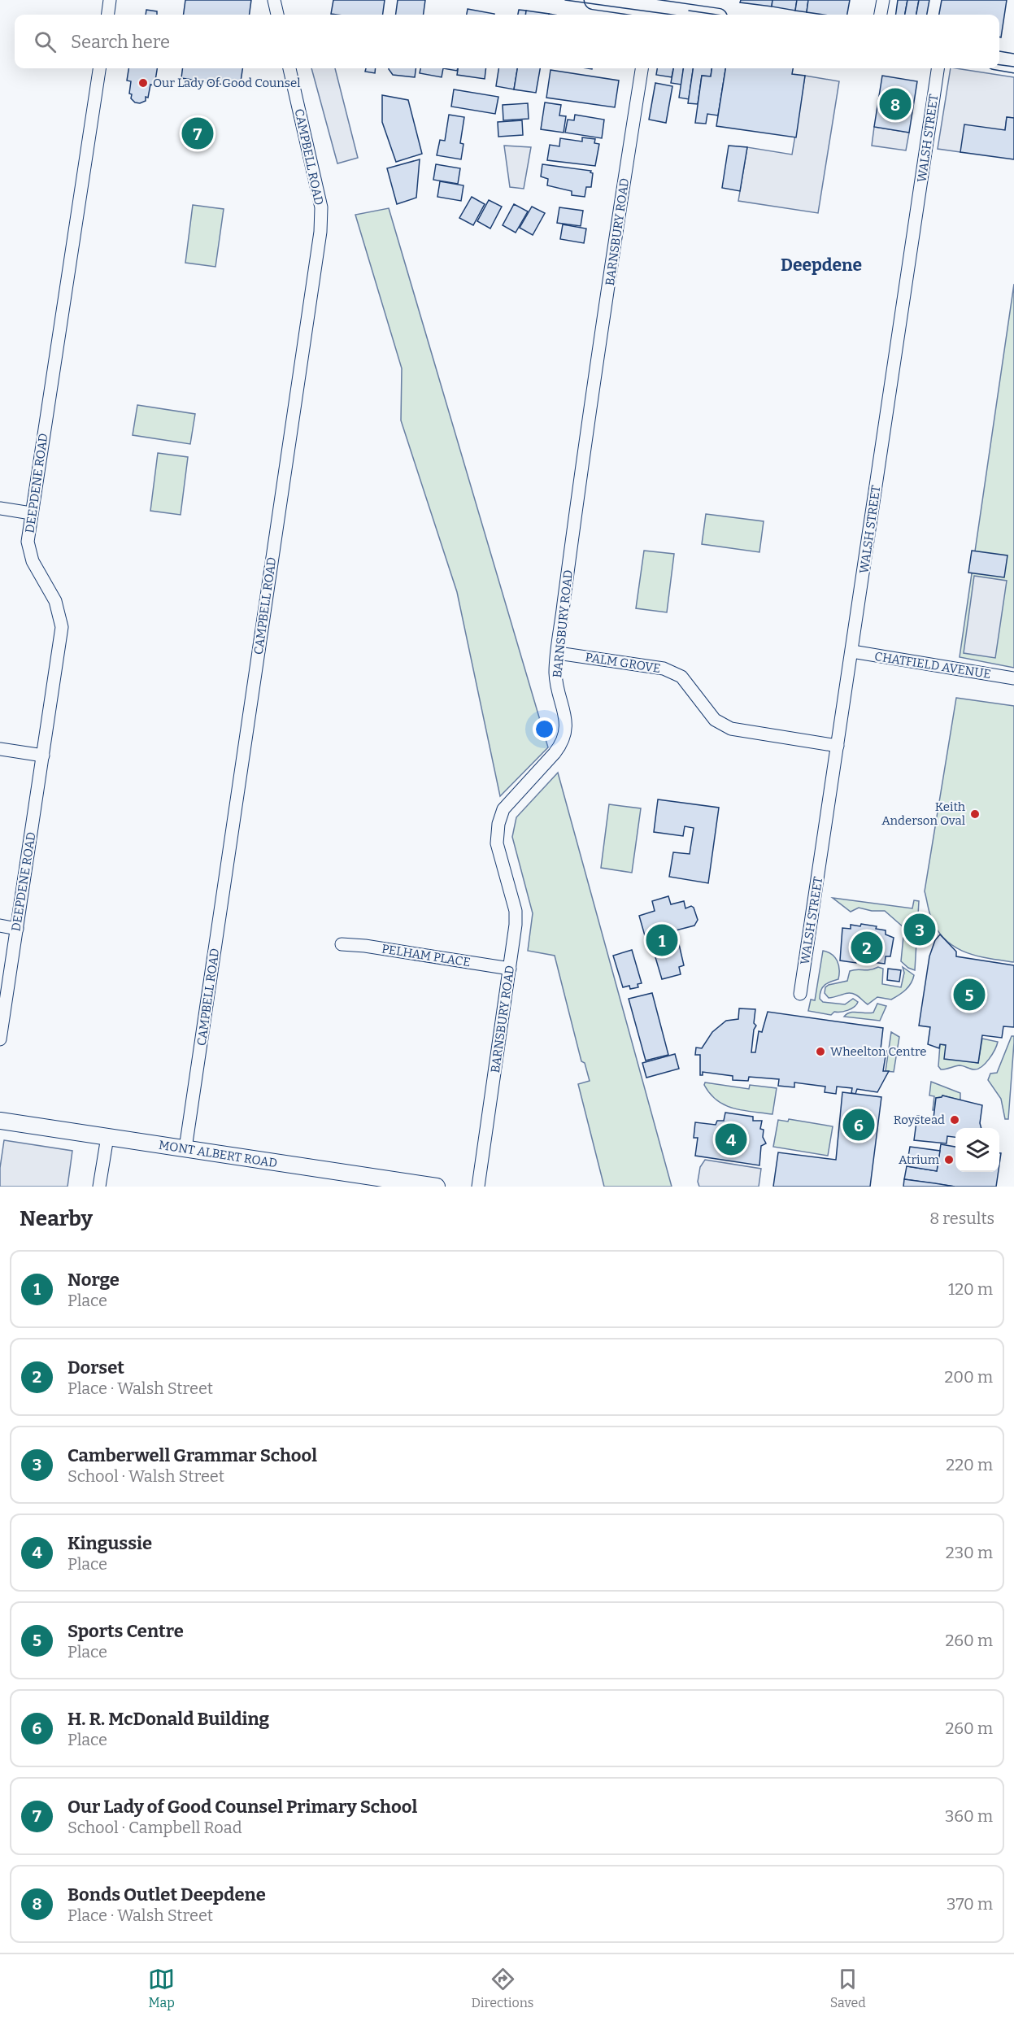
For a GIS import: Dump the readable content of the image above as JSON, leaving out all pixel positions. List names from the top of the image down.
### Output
{
  "streets": {
    "main road": ["MONT ALBERT ROAD"],
    "street": [
      "WALSH STREET",
      "CAMPBELL ROAD",
      "BARNSBURY ROAD",
      "DEEPDENE ROAD",
      "PALM GROVE",
      "CHATFIELD AVENUE",
      "PELHAM PLACE"
    ]
  },
  "crossings": [
    ["WALSH STREET", "PALM GROVE"],
    ["WALSH STREET", "CHATFIELD AVENUE"],
    ["CAMPBELL ROAD", "MONT ALBERT ROAD"],
    ["BARNSBURY ROAD", "PALM GROVE"],
    ["BARNSBURY ROAD", "PELHAM PLACE"]
  ],
  "districts": ["Deepdene"],
  "places": [
    "Our Lady Of Good Counsel",
    "Keith Anderson Oval",
    "Wheelton Centre",
    "Roystead",
    "Atrium"
  ],
  "page": {
    "search": "Search here",
    "pins": [
      "8",
      "7",
      "3",
      "1",
      "2",
      "5",
      "6",
      "4"
    ],
    "heading": ["Nearby", "8 results"],
    "list": [
      {
        "mark": "1",
        "name": "Norge",
        "note": "Place",
        "value": "120 m"
      },
      {
        "mark": "2",
        "name": "Dorset",
        "note": "Place · Walsh Street",
        "value": "200 m"
      },
      {
        "mark": "3",
        "name": "Camberwell Grammar School",
        "note": "School · Walsh Street",
        "value": "220 m"
      },
      {
        "mark": "4",
        "name": "Kingussie",
        "note": "Place",
        "value": "230 m"
      },
      {
        "mark": "5",
        "name": "Sports Centre",
        "note": "Place",
        "value": "260 m"
      },
      {
        "mark": "6",
        "name": "H. R. McDonald Building",
        "note": "Place",
        "value": "260 m"
      },
      {
        "mark": "7",
        "name": "Our Lady of Good Counsel Primary School",
        "note": "School · Campbell Road",
        "value": "360 m"
      },
      {
        "mark": "8",
        "name": "Bonds Outlet Deepdene",
        "note": "Place · Walsh Street",
        "value": "370 m"
      }
    ],
    "nav": ["Map", "Directions", "Saved"]
  }
}
